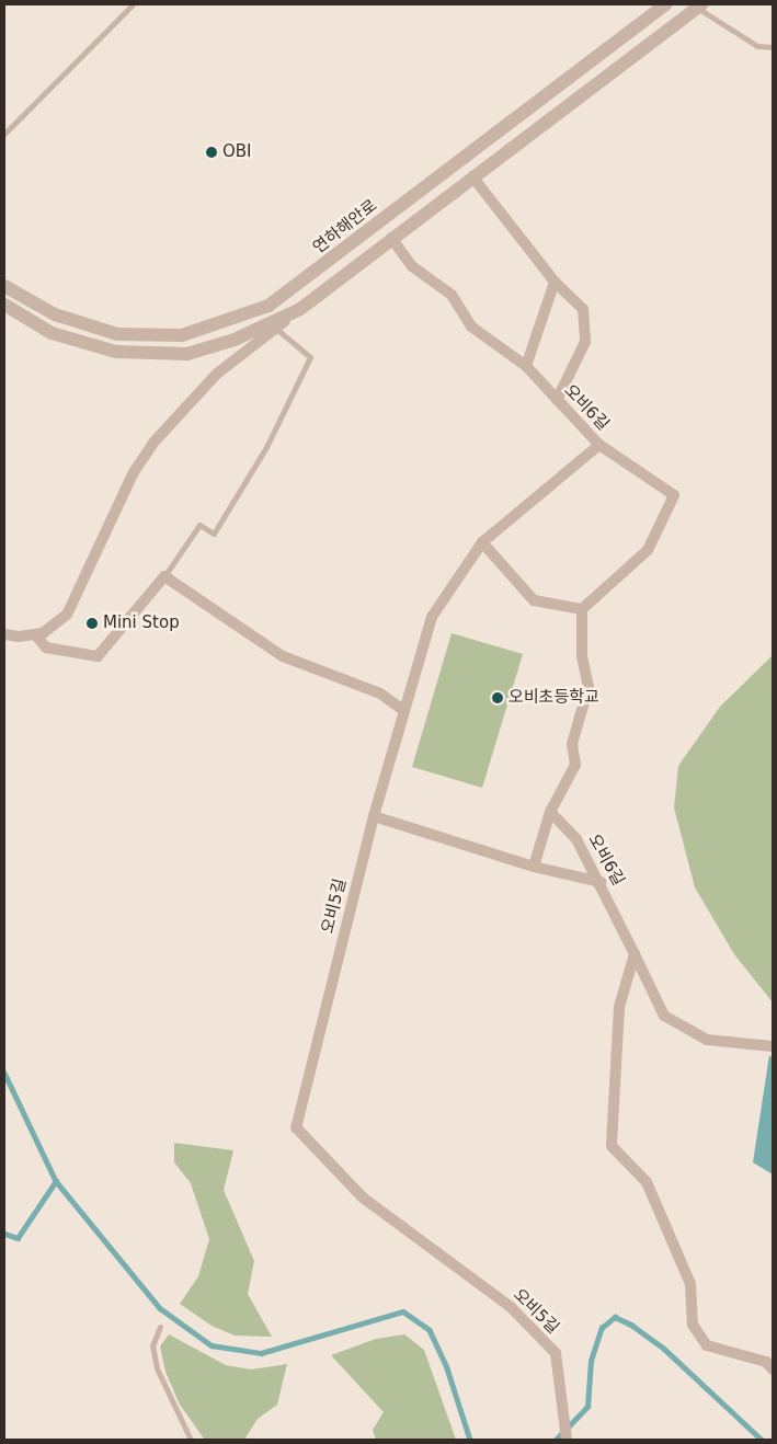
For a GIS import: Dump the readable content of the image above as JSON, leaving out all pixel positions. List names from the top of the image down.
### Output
{
  "streets": {
    "street": ["연하해안로", "오비6길", "오비5길"]
  },
  "crossings": [
    ["오비6길", "오비5길"]
  ],
  "places": ["OBI", "Mini Stop", "오비초등학교"]
}
